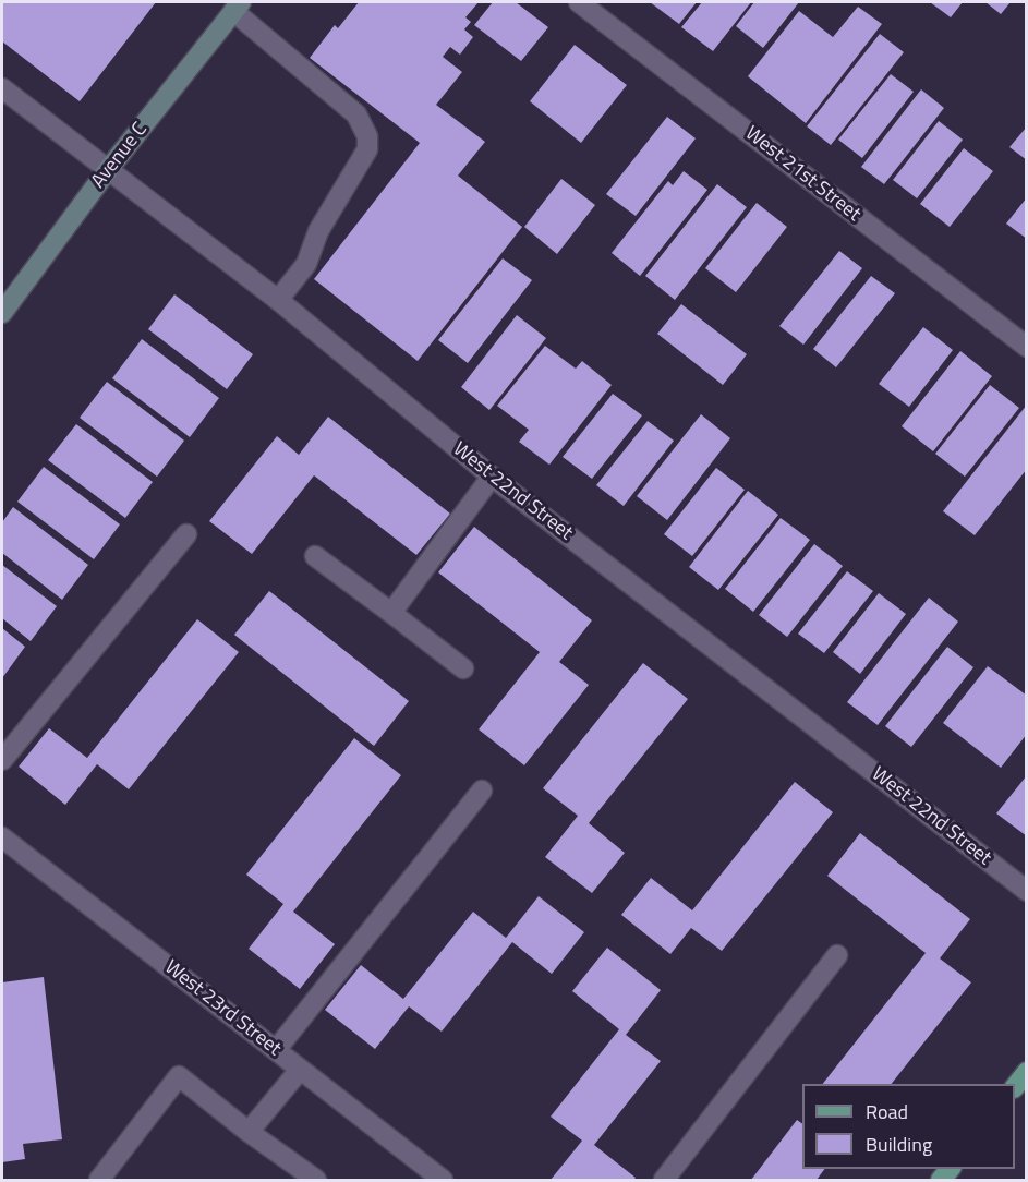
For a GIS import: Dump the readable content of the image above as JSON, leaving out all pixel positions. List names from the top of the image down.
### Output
{
  "streets": {
    "main road": ["Avenue C"],
    "street": ["West 21st Street", "West 22nd Street", "West 23rd Street"]
  },
  "crossings": [
    ["Avenue C", "West 22nd Street"]
  ],
  "legend": ["Road", "Building"]
}
